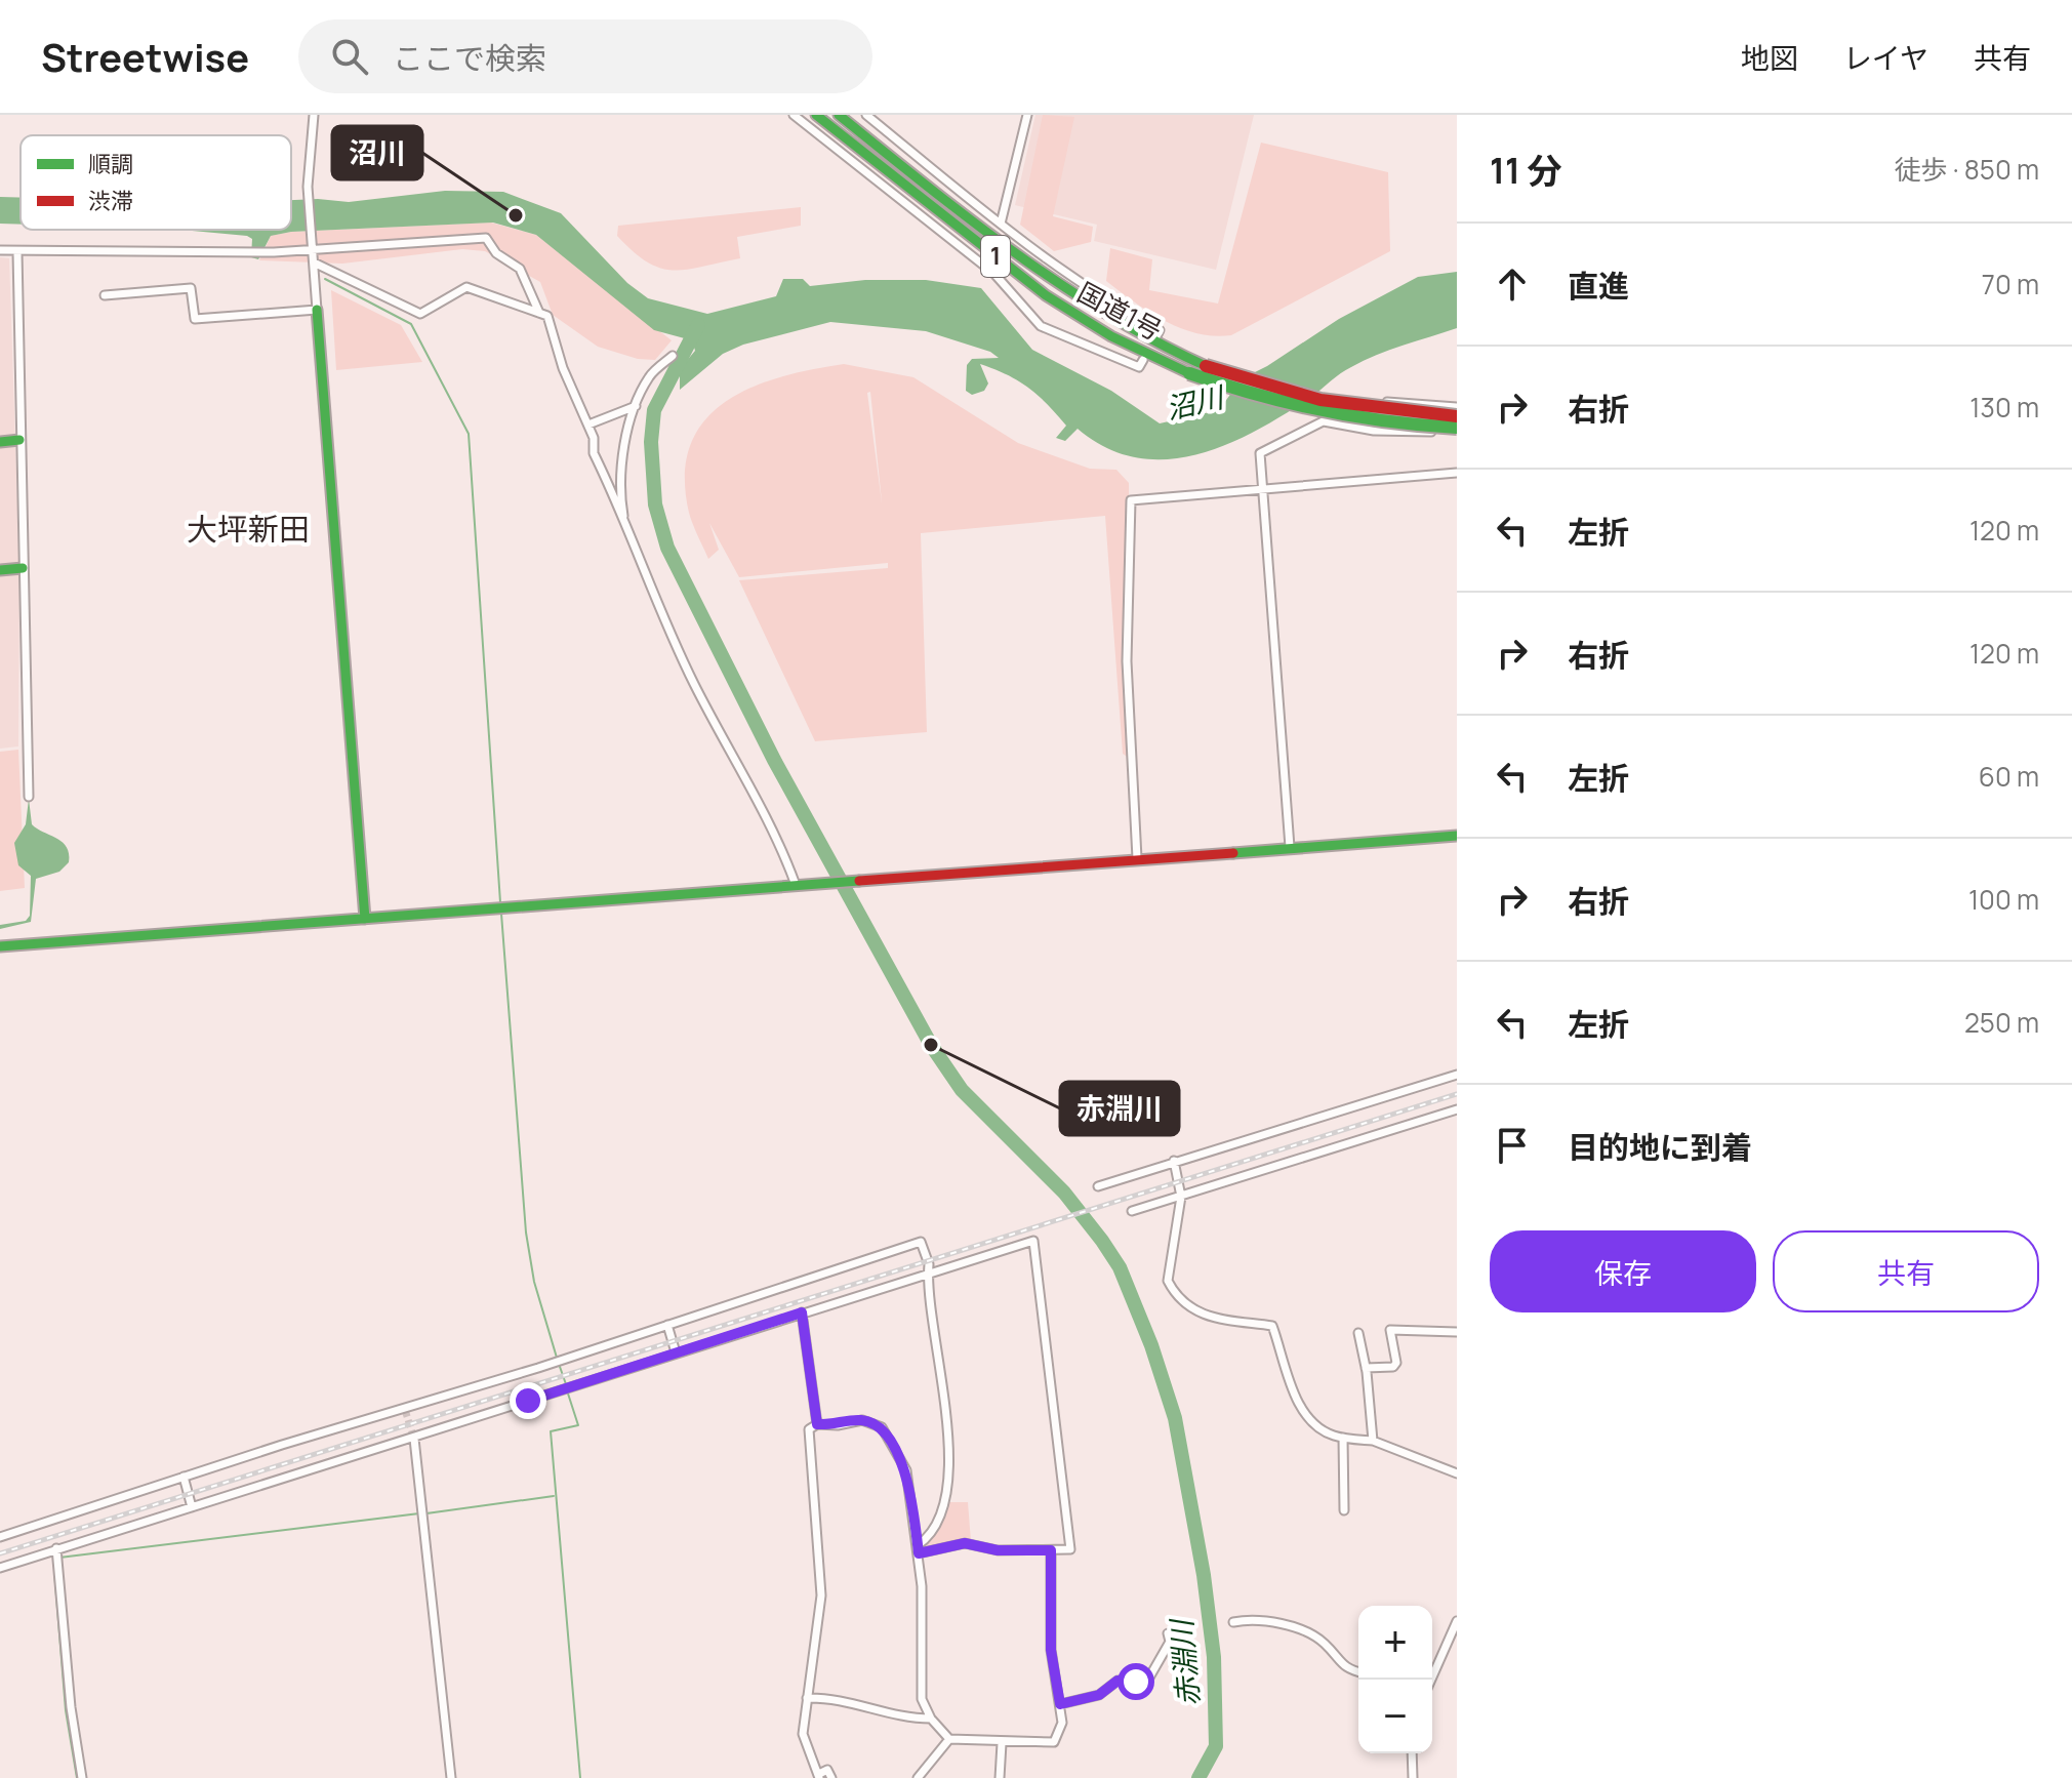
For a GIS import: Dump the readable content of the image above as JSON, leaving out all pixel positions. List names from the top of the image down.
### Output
{
  "streets": {
    "main road": ["1", "国道1号"]
  },
  "districts": ["大坪新田"],
  "water": ["沼川", "赤淵川"],
  "places": ["沼川", "赤淵川"],
  "legend": ["順調", "渋滞"],
  "page": {
    "header": "Streetwise",
    "search": "ここで検索",
    "nav": ["地図", "レイヤ", "共有"],
    "heading": ["11 分", "徒歩 · 850 m"],
    "list": [
      ["直進", "70 m"],
      ["右折", "130 m"],
      ["左折", "120 m"],
      ["右折", "120 m"],
      ["左折", "60 m"],
      ["右折", "100 m"],
      ["左折", "250 m"],
      "目的地に到着"
    ],
    "buttons": ["保存", "共有"],
    "map_buttons": ["+", "−"]
  }
}
